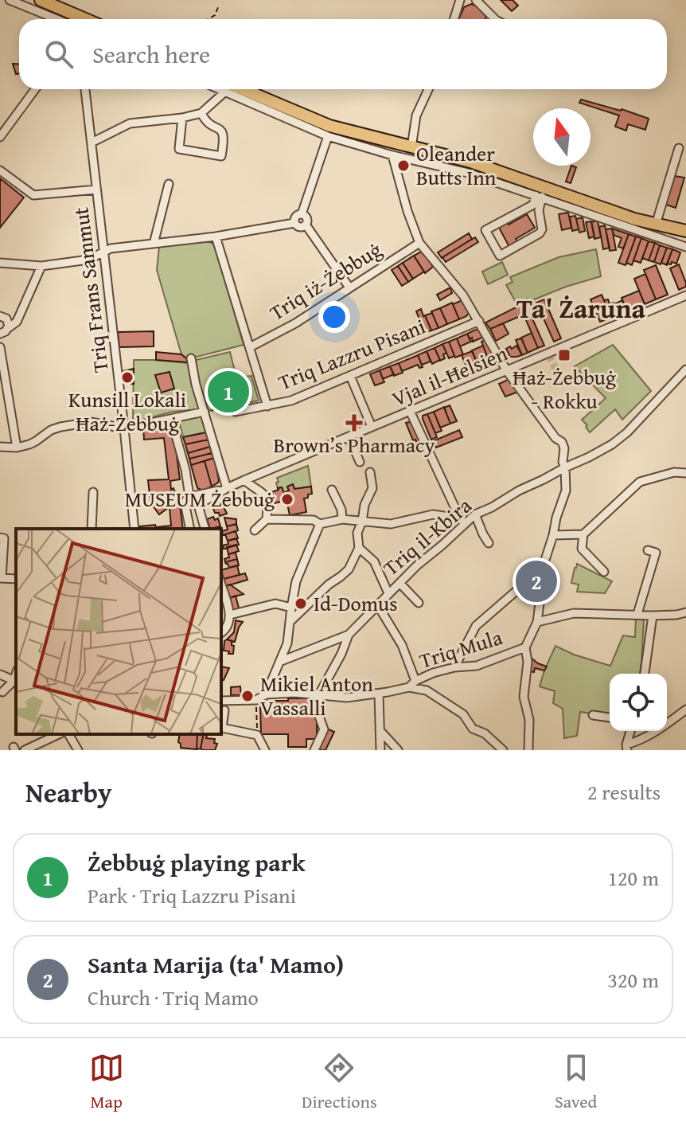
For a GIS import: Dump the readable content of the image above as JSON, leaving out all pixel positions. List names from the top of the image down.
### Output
{
  "streets": {
    "street": [
      "Triq iż-Żebbuġ",
      "Triq Frans Sammut",
      "Triq Lazzru Pisani",
      "Vjal il-Ħelsien",
      "Triq il-Kbira",
      "Triq Mula"
    ]
  },
  "districts": ["Ta' Żaruna"],
  "places": {
    "other": [
      "Oleander Butts Inn",
      "Kunsill Lokali Ħaż-Żebbuġ",
      "MUSEUM Żebbuġ",
      "Id-Domus",
      "Mikiel Anton Vassalli"
    ],
    "transit": ["Ħaż-Żebbuġ - Rokku"],
    "health": ["Brown’s Pharmacy"]
  },
  "north": "top",
  "page": {
    "search": "Search here",
    "pins": ["1", "2"],
    "heading": ["Nearby", "2 results"],
    "list": [
      {
        "mark": "1",
        "name": "Żebbuġ playing park",
        "note": "Park · Triq Lazzru Pisani",
        "value": "120 m"
      },
      {
        "mark": "2",
        "name": "Santa Marija (ta' Mamo)",
        "note": "Church · Triq Mamo",
        "value": "320 m"
      }
    ],
    "nav": ["Map", "Directions", "Saved"]
  }
}
